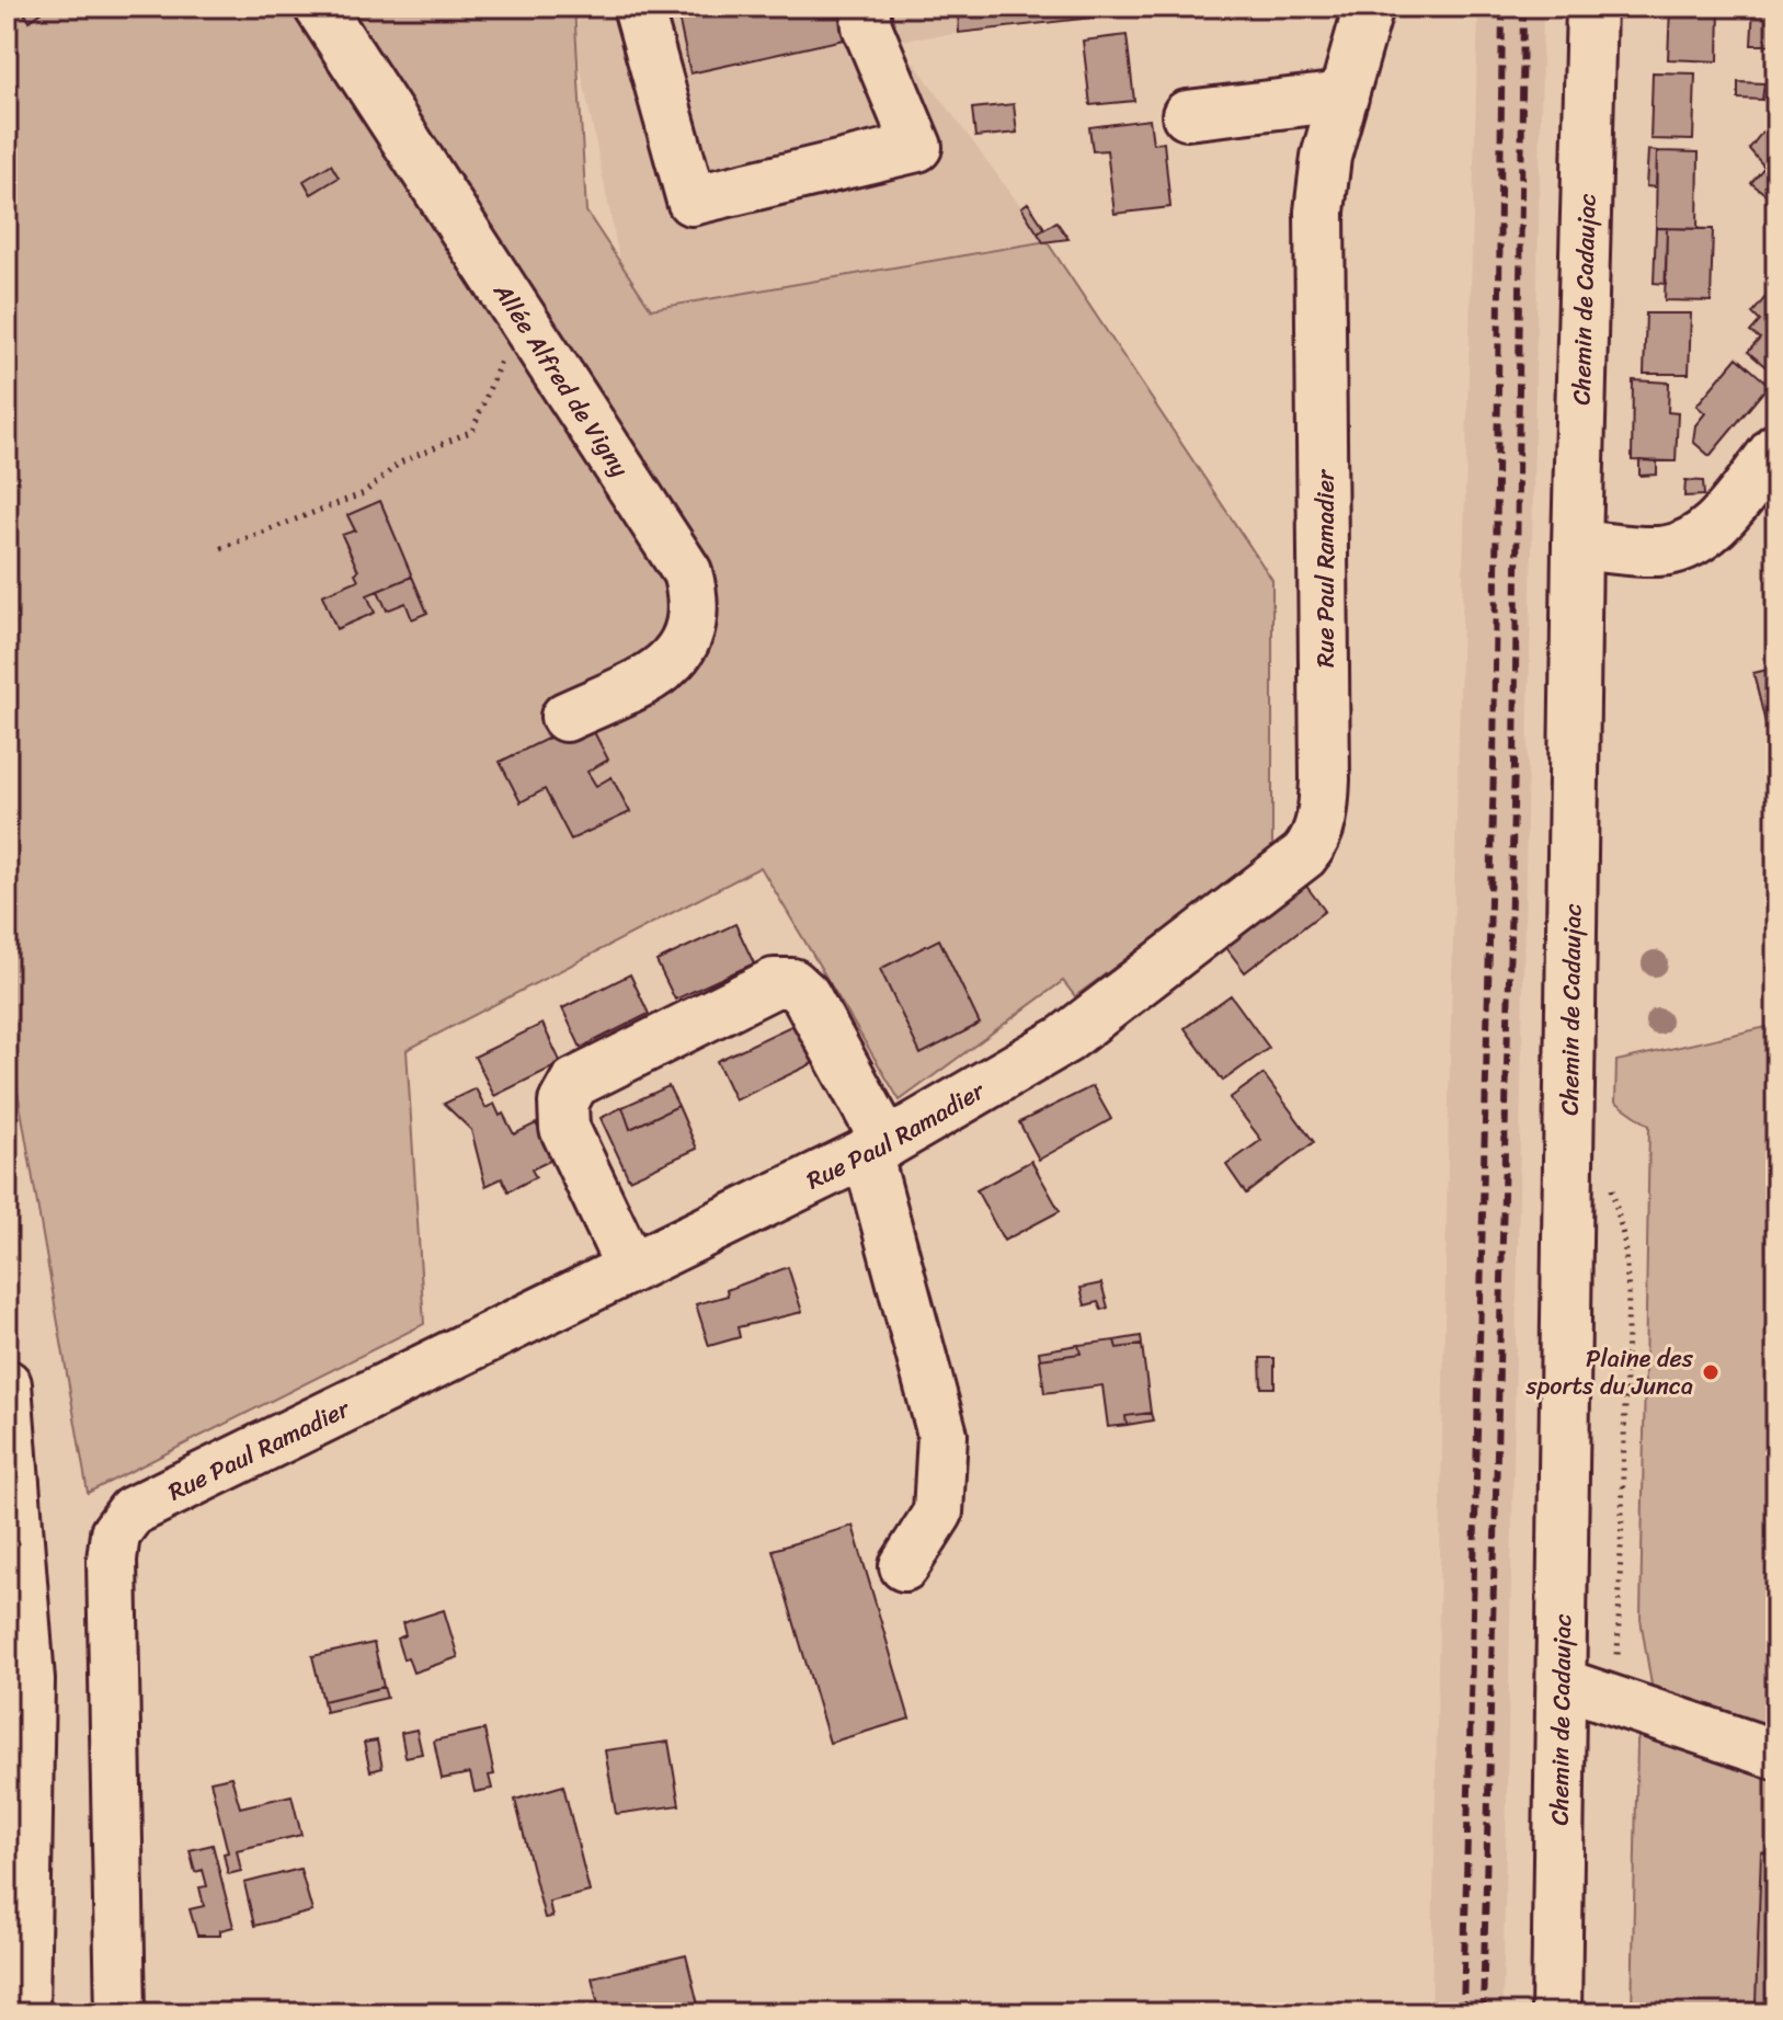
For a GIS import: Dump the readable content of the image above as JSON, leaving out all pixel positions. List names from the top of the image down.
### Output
{
  "streets": {
    "main road": ["Chemin de Cadaujac", "Allée Alfred de Vigny", "Rue Paul Ramadier"]
  },
  "places": ["Plaine des sports du Junca"]
}
